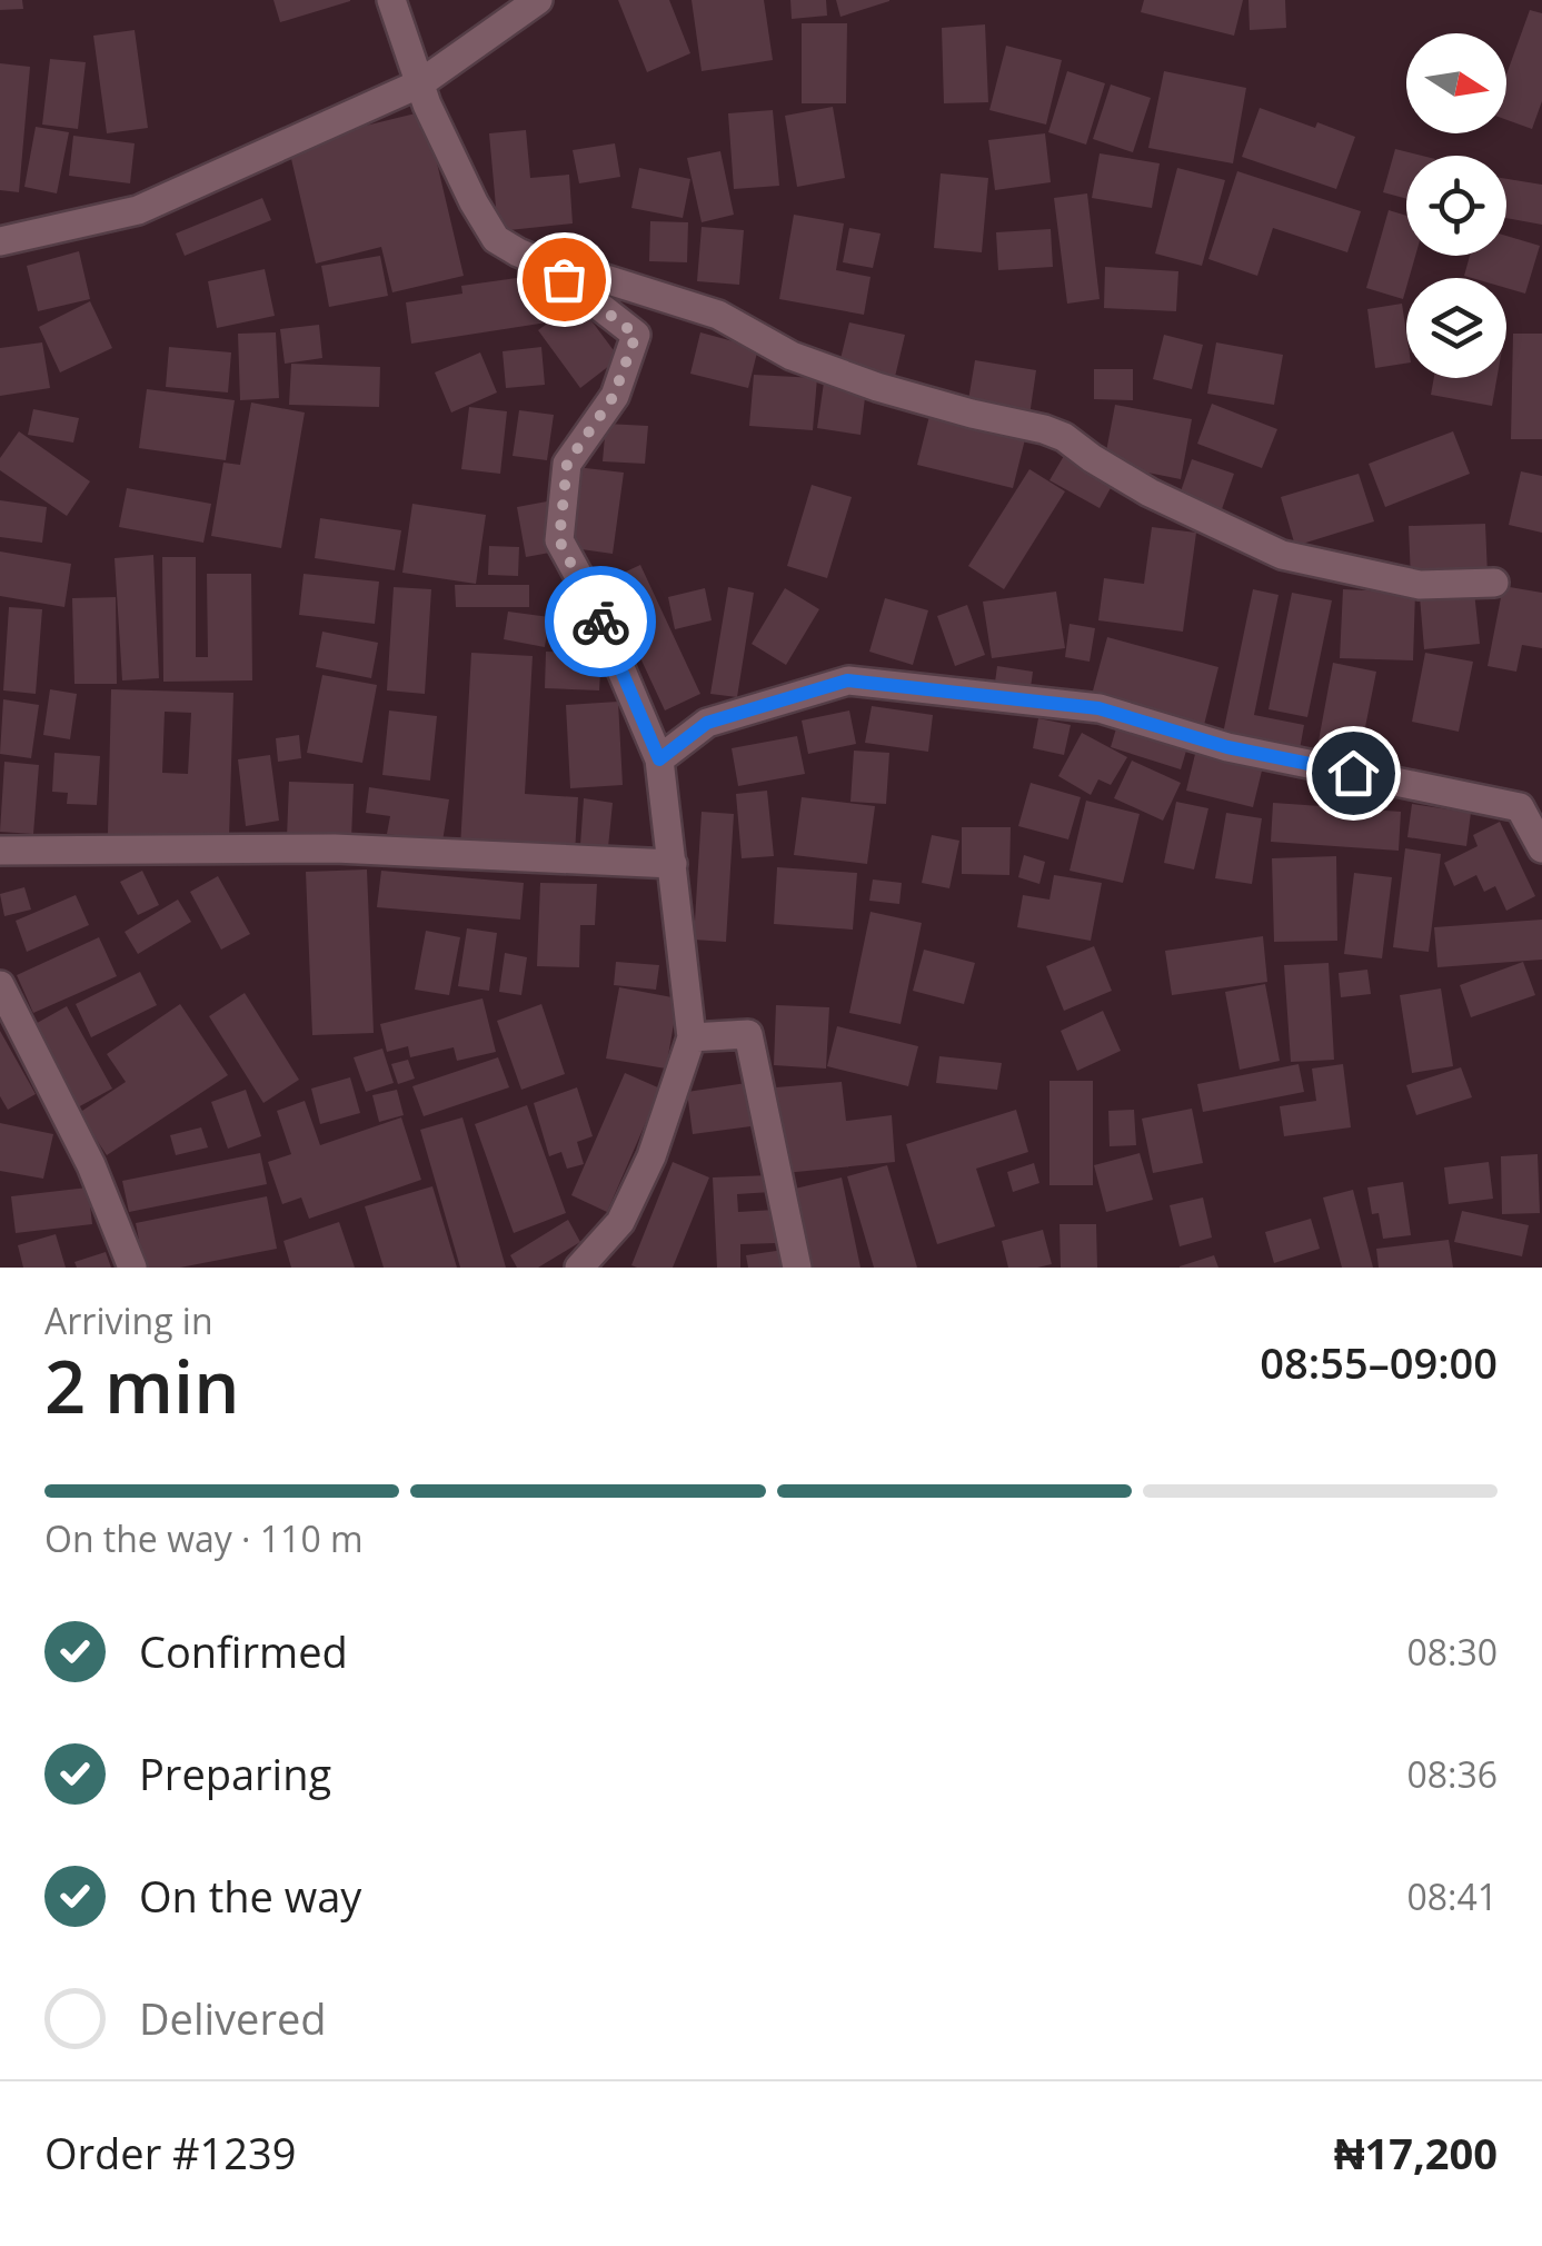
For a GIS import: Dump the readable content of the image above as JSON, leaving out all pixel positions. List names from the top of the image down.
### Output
{
  "north": "right",
  "page": {
    "heading": ["2 min", "Arriving in", "08:55–09:00"],
    "panel": ["Order #1239", "₦17,200"],
    "bar": "On the way · 110 m",
    "list": [
      ["Confirmed", "08:30"],
      ["Preparing", "08:36"],
      ["On the way", "08:41"],
      "Delivered"
    ]
  }
}
